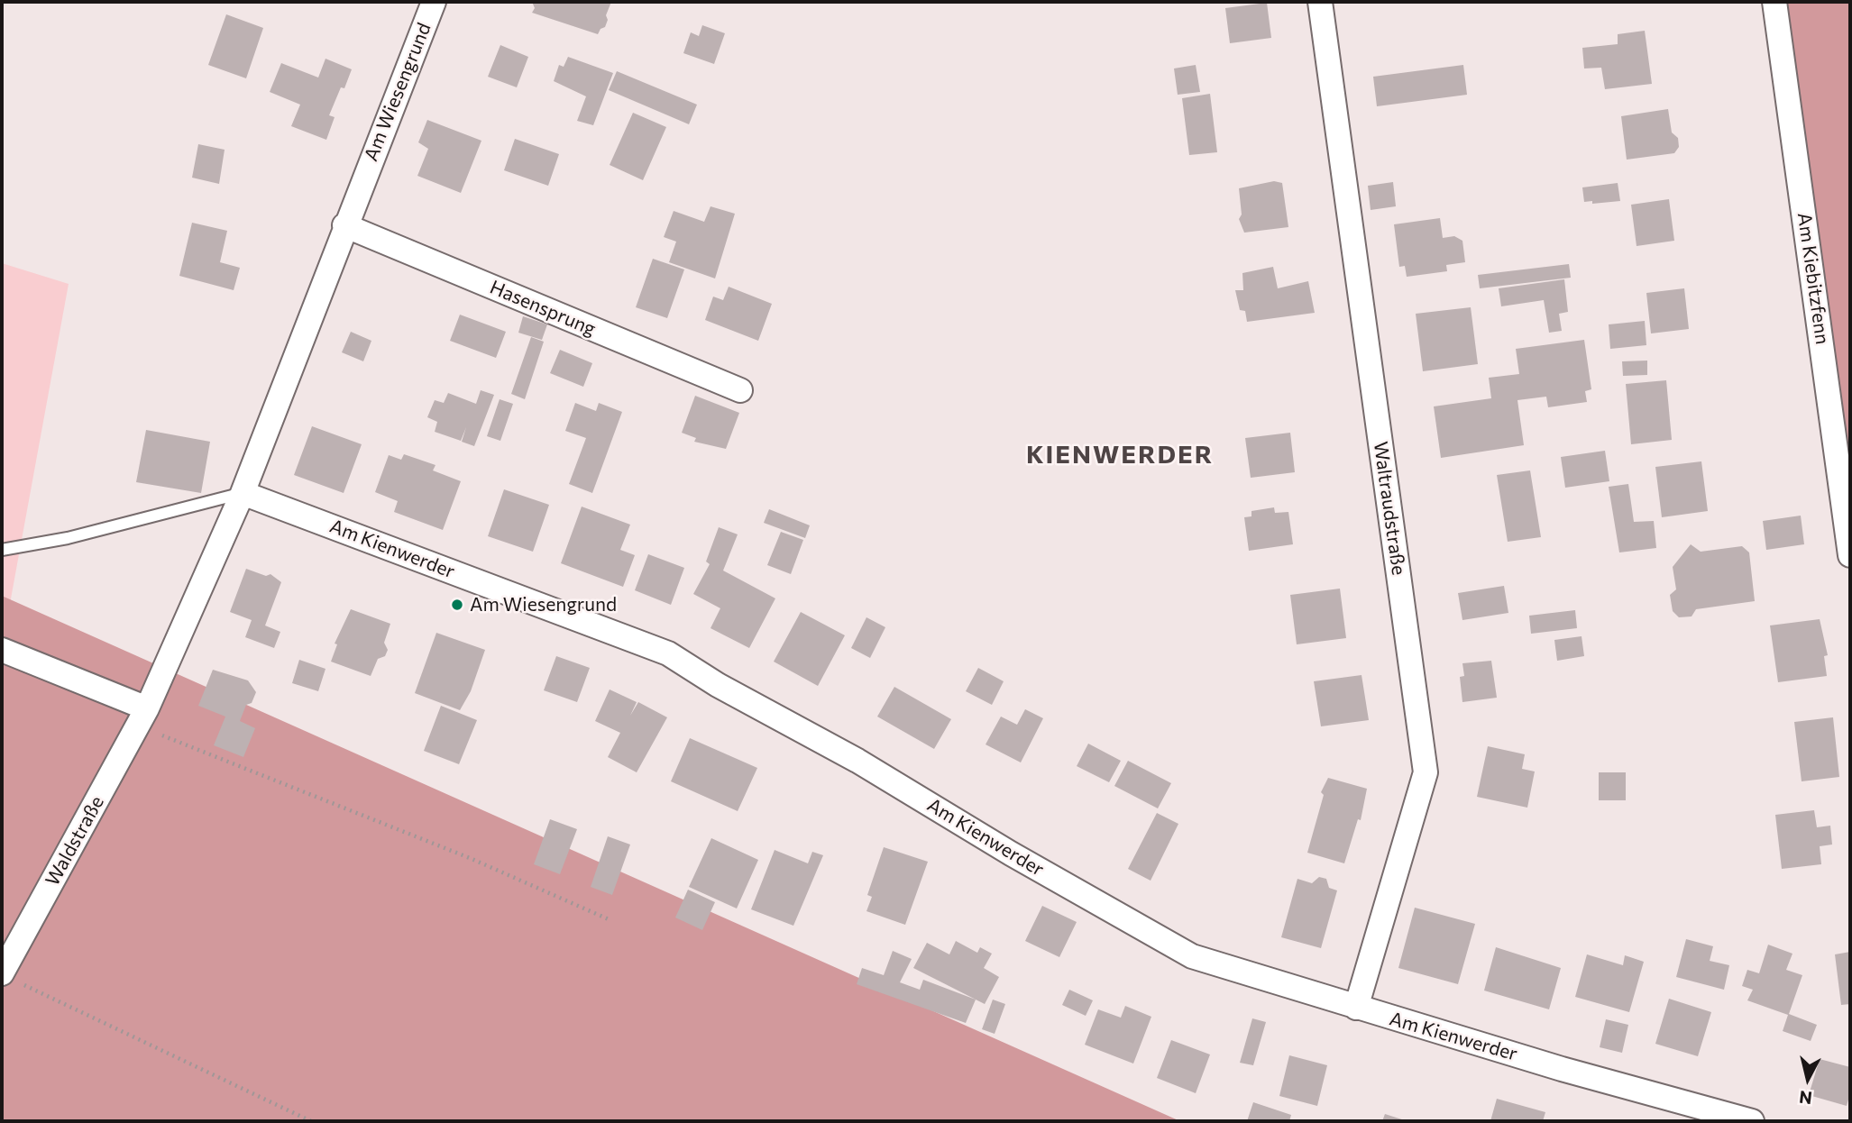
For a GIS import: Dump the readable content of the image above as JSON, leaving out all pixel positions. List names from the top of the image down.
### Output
{
  "streets": {
    "street": [
      "Am Wiesengrund",
      "Am Kiebitzfenn",
      "Hasensprung",
      "Waltraudstraße",
      "Am Kienwerder",
      "Waldstraße"
    ]
  },
  "crossings": [
    ["Am Wiesengrund", "Hasensprung"],
    ["Am Wiesengrund", "Am Kienwerder"],
    ["Am Wiesengrund", "Waldstraße"],
    ["Waltraudstraße", "Am Kienwerder"]
  ],
  "districts": ["KIENWERDER"],
  "places": ["Am Wiesengrund"],
  "north": "bottom"
}
